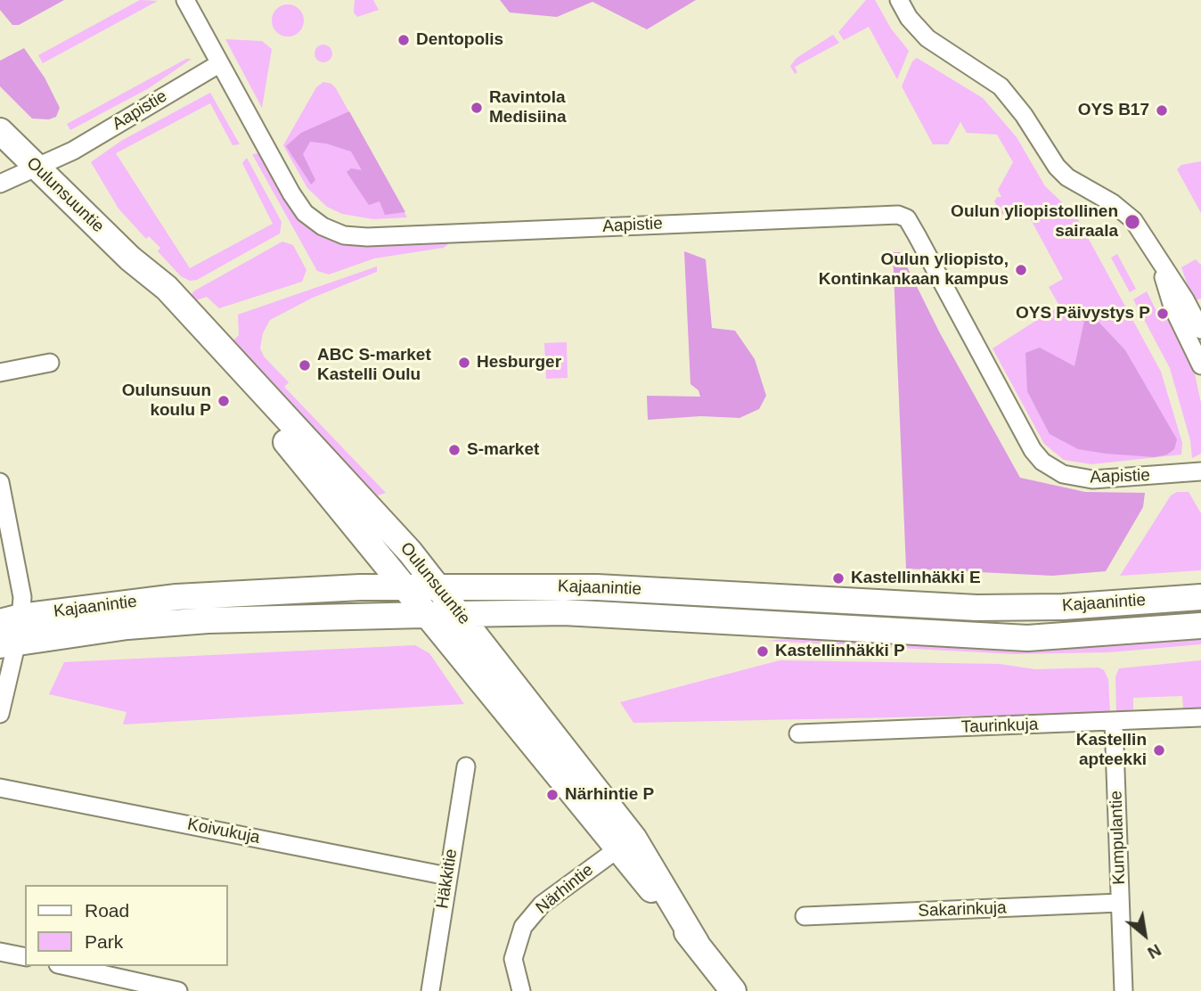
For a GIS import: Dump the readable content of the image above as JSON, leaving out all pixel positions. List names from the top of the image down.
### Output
{
  "streets": {
    "main road": ["Oulunsuuntie", "Kajaanintie"],
    "street": [
      "Aapistie",
      "Taurinkuja",
      "Koivukuja",
      "Kumpulantie",
      "Häkkitie",
      "Närhintie",
      "Sakarinkuja"
    ]
  },
  "crossings": [
    ["Aapistie", "Oulunsuuntie"],
    ["Oulunsuuntie", "Kajaanintie"],
    ["Oulunsuuntie", "Närhintie"],
    ["Taurinkuja", "Kumpulantie"],
    ["Koivukuja", "Häkkitie"],
    ["Kumpulantie", "Sakarinkuja"]
  ],
  "places": [
    "Dentopolis",
    "Ravintola Medisiina",
    "OYS B17",
    "Oulun yliopistollinen sairaala",
    "Oulun yliopisto, Kontinkankaan kampus",
    "OYS Päivystys P",
    "Hesburger",
    "ABC S-market Kastelli Oulu",
    "Oulunsuun koulu P",
    "S-market",
    "Kastellinhäkki E",
    "Kastellinhäkki P",
    "Kastellin apteekki",
    "Närhintie P"
  ],
  "legend": ["Road", "Park"],
  "north": "bottom right"
}
